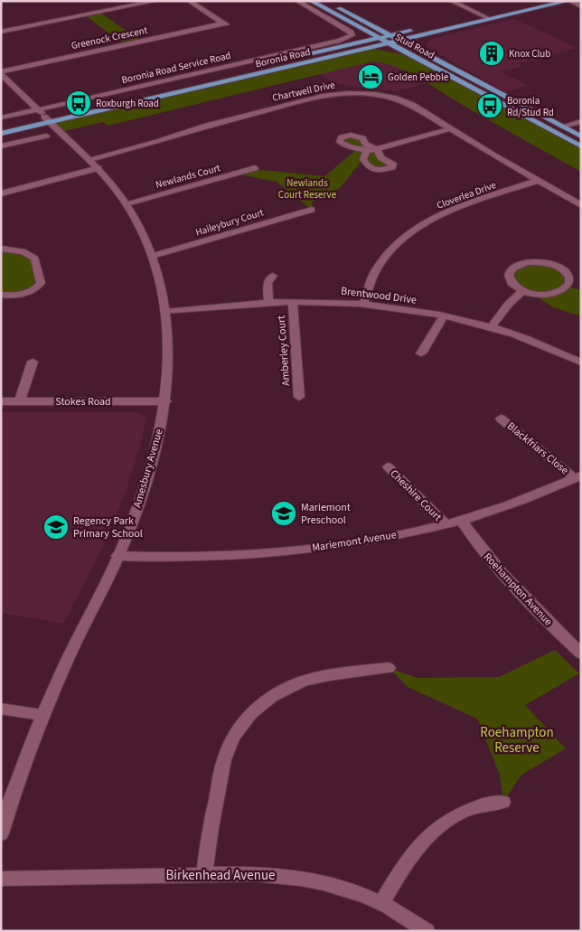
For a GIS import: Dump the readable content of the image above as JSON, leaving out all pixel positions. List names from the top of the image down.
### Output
{
  "streets": {
    "main road": ["Stud Road", "Boronia Road"],
    "street": [
      "Greenock Crescent",
      "Boronia Road Service Road",
      "Chartwell Drive",
      "Newlands Court",
      "Cloverlea Drive",
      "Haileybury Court",
      "Brentwood Drive",
      "Amberley Court",
      "Stokes Road",
      "Blackfriars Close",
      "Amesbury Avenue",
      "Cheshire Court",
      "Mariemont Avenue",
      "Roehampton Avenue",
      "Birkenhead Avenue"
    ]
  },
  "crossings": [
    ["Stud Road", "Boronia Road"],
    ["Boronia Road", "Amesbury Avenue"],
    ["Chartwell Drive", "Cloverlea Drive"],
    ["Chartwell Drive", "Amesbury Avenue"],
    ["Newlands Court", "Amesbury Avenue"],
    ["Cloverlea Drive", "Brentwood Drive"],
    ["Haileybury Court", "Amesbury Avenue"],
    ["Brentwood Drive", "Amberley Court"],
    ["Brentwood Drive", "Amesbury Avenue"],
    ["Stokes Road", "Amesbury Avenue"],
    ["Blackfriars Close", "Mariemont Avenue"],
    ["Amesbury Avenue", "Mariemont Avenue"],
    ["Cheshire Court", "Mariemont Avenue"],
    ["Mariemont Avenue", "Roehampton Avenue"]
  ],
  "parks": ["Newlands Court Reserve", "Roehampton Reserve"],
  "places": {
    "building": ["Knox Club"],
    "hotel": ["Golden Pebble"],
    "bus stop": ["Roxburgh Road", "Boronia Rd/Stud Rd"],
    "school or university": ["Mariemont Preschool", "Regency Park Primary School"]
  }
}
